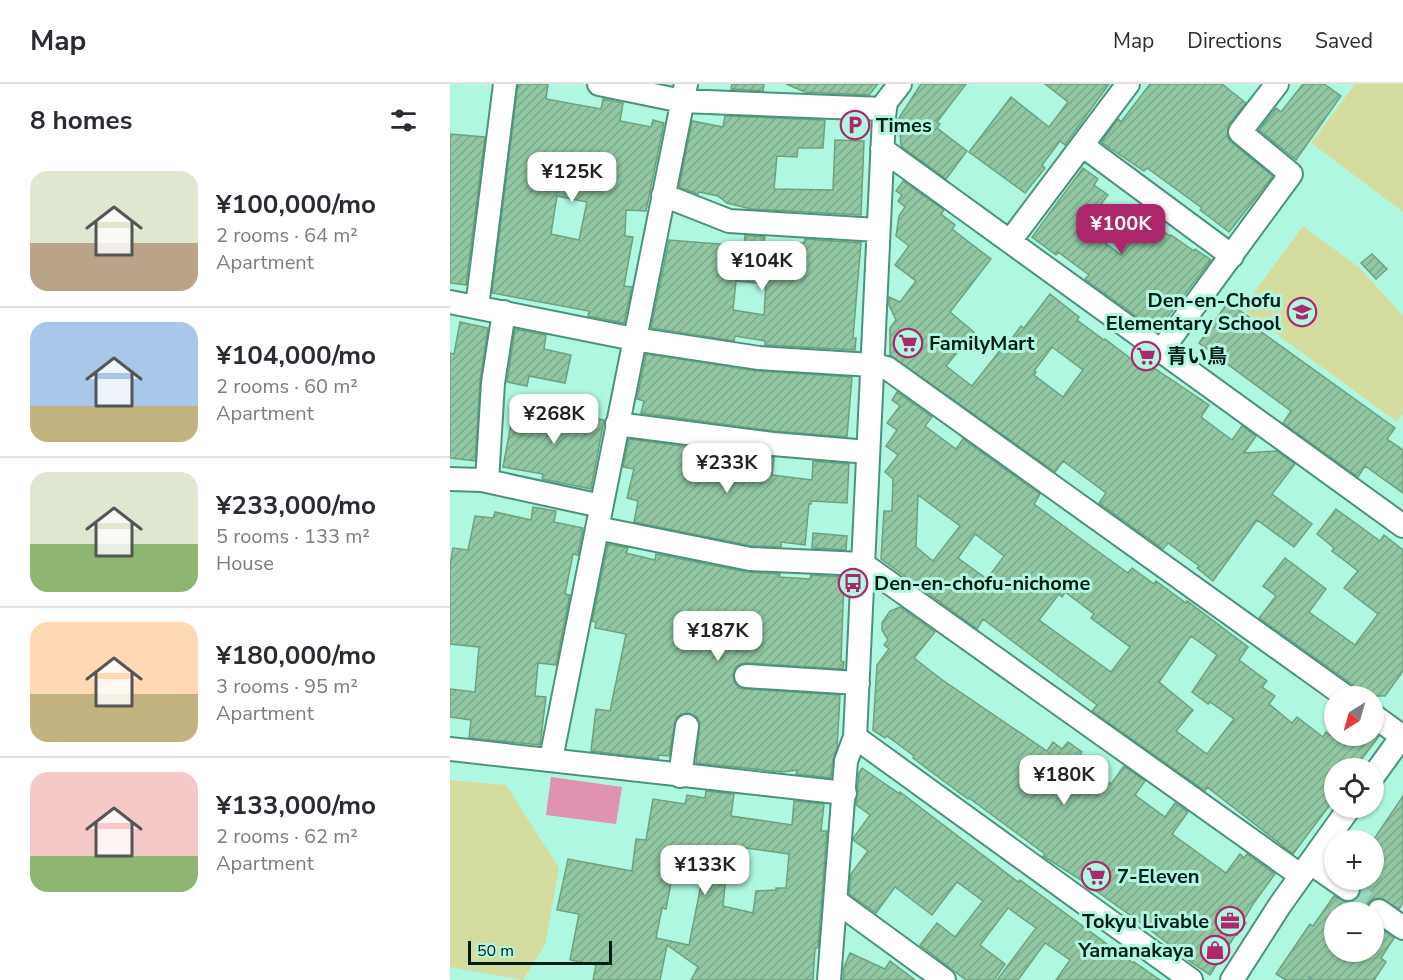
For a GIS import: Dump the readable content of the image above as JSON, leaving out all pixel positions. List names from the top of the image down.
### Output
{
  "places": {
    "parking": ["Times"],
    "school or university": ["Den-en-Chofu Elementary School"],
    "supermarket": ["FamilyMart", "青い鳥", "7-Eleven"],
    "bus stop": ["Den-en-chofu-nichome"],
    "office": ["Tokyu Livable"],
    "shop": ["Yamanakaya"]
  },
  "scale_bar": "50 m",
  "north": "bottom left",
  "page": {
    "header": "Map",
    "nav": ["Map", "Directions", "Saved"],
    "heading": "8 homes",
    "price": [
      "¥125K",
      "¥100K",
      "¥104K",
      "¥268K",
      "¥233K",
      "¥187K",
      "¥180K",
      "¥133K"
    ],
    "list": [
      {
        "name": "¥100,000/mo",
        "note": "2 rooms · 64 m² · Apartment"
      },
      {
        "name": "¥104,000/mo",
        "note": "2 rooms · 60 m² · Apartment"
      },
      {
        "name": "¥233,000/mo",
        "note": "5 rooms · 133 m² · House"
      },
      {
        "name": "¥180,000/mo",
        "note": "3 rooms · 95 m² · Apartment"
      },
      {
        "name": "¥133,000/mo",
        "note": "2 rooms · 62 m² · Apartment"
      }
    ],
    "map_buttons": ["+", "−"],
    "scale": "50 m"
  }
}
